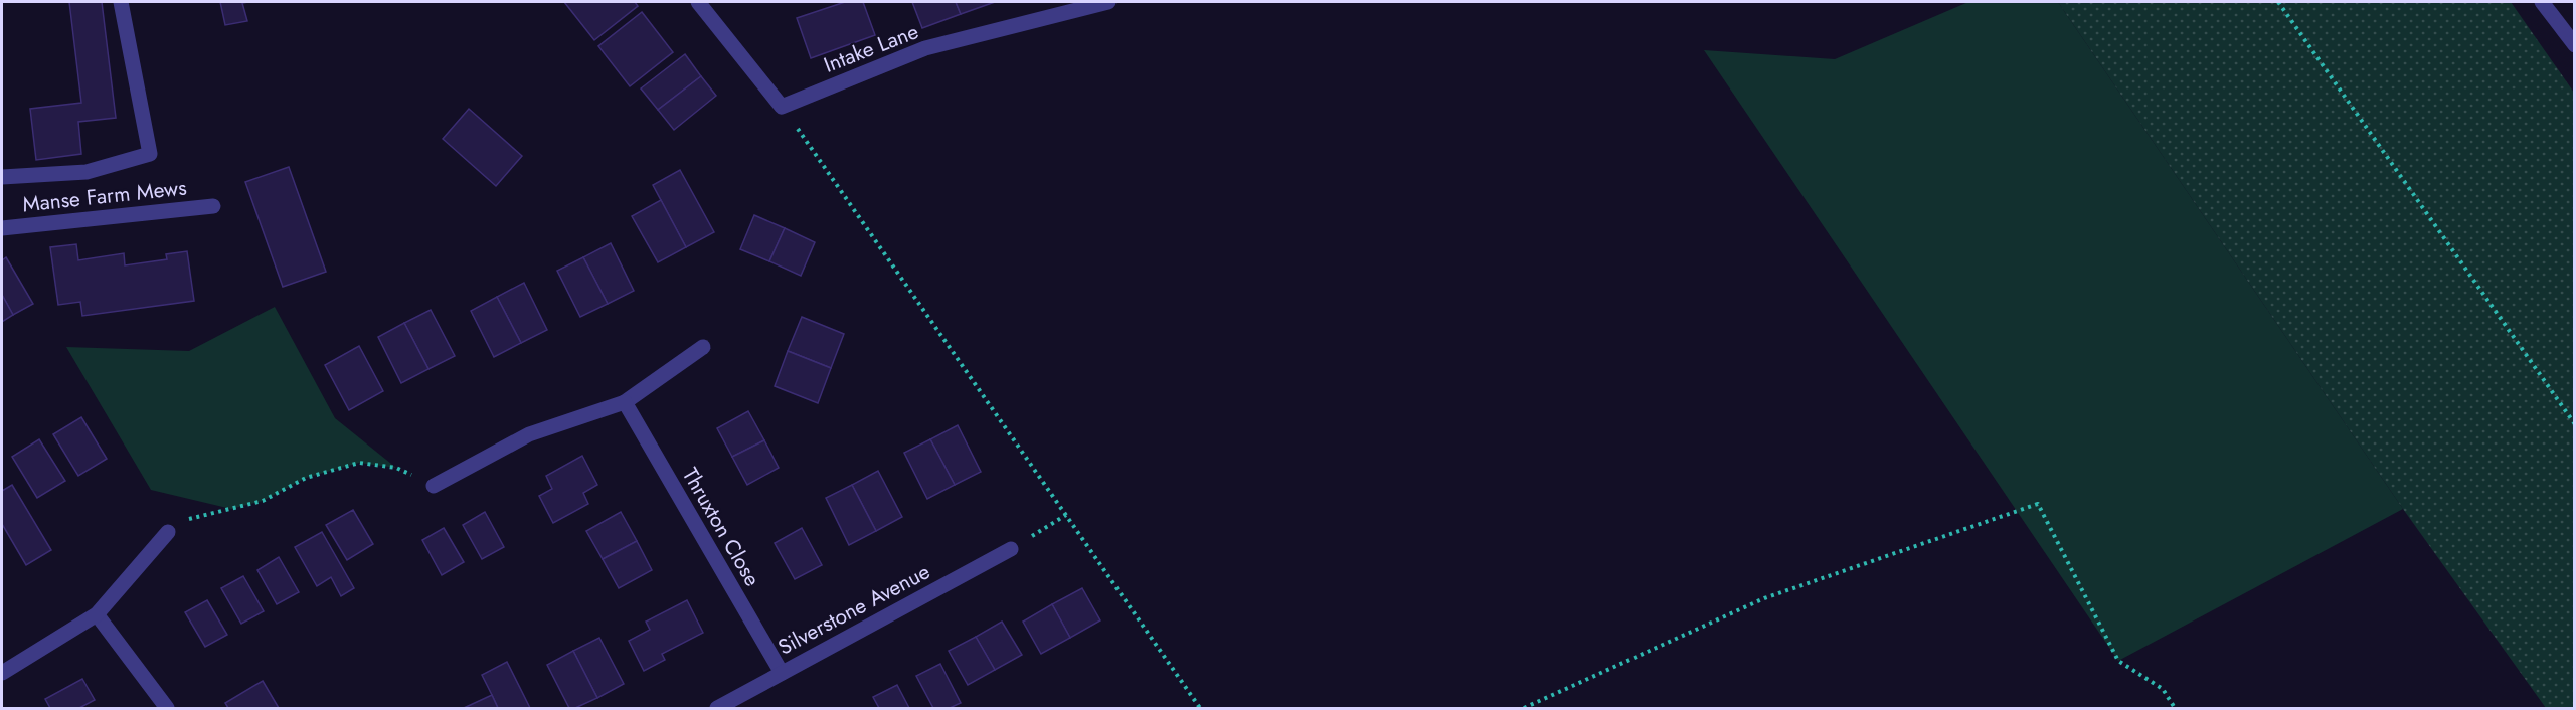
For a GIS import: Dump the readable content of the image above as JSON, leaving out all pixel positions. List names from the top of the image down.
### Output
{
  "streets": {
    "street": [
      "Intake Lane",
      "Manse Farm Mews",
      "Thruxton Close",
      "Silverstone Avenue"
    ]
  },
  "crossings": [
    ["Thruxton Close", "Silverstone Avenue"]
  ]
}
